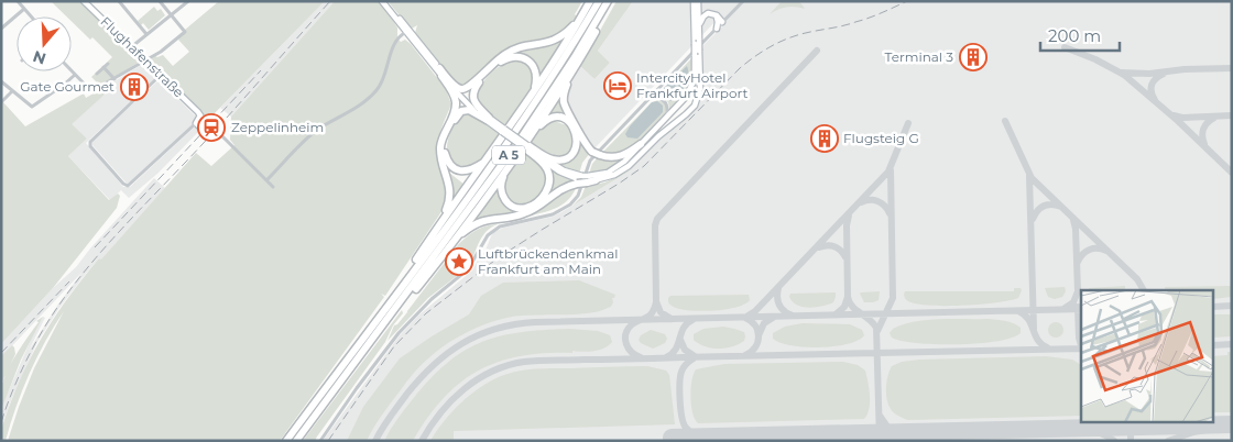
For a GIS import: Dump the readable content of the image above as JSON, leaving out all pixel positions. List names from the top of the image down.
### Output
{
  "streets": {
    "highway": ["A 5"],
    "street": ["Flughafenstraße"]
  },
  "places": {
    "building": ["Terminal 3", "Gate Gourmet", "Flugsteig G"],
    "hotel": ["IntercityHotel Frankfurt Airport"],
    "station": ["Zeppelinheim"],
    "place": ["Luftbrückendenkmal Frankfurt am Main"]
  },
  "scale_bar": "200 m",
  "north": "bottom"
}
